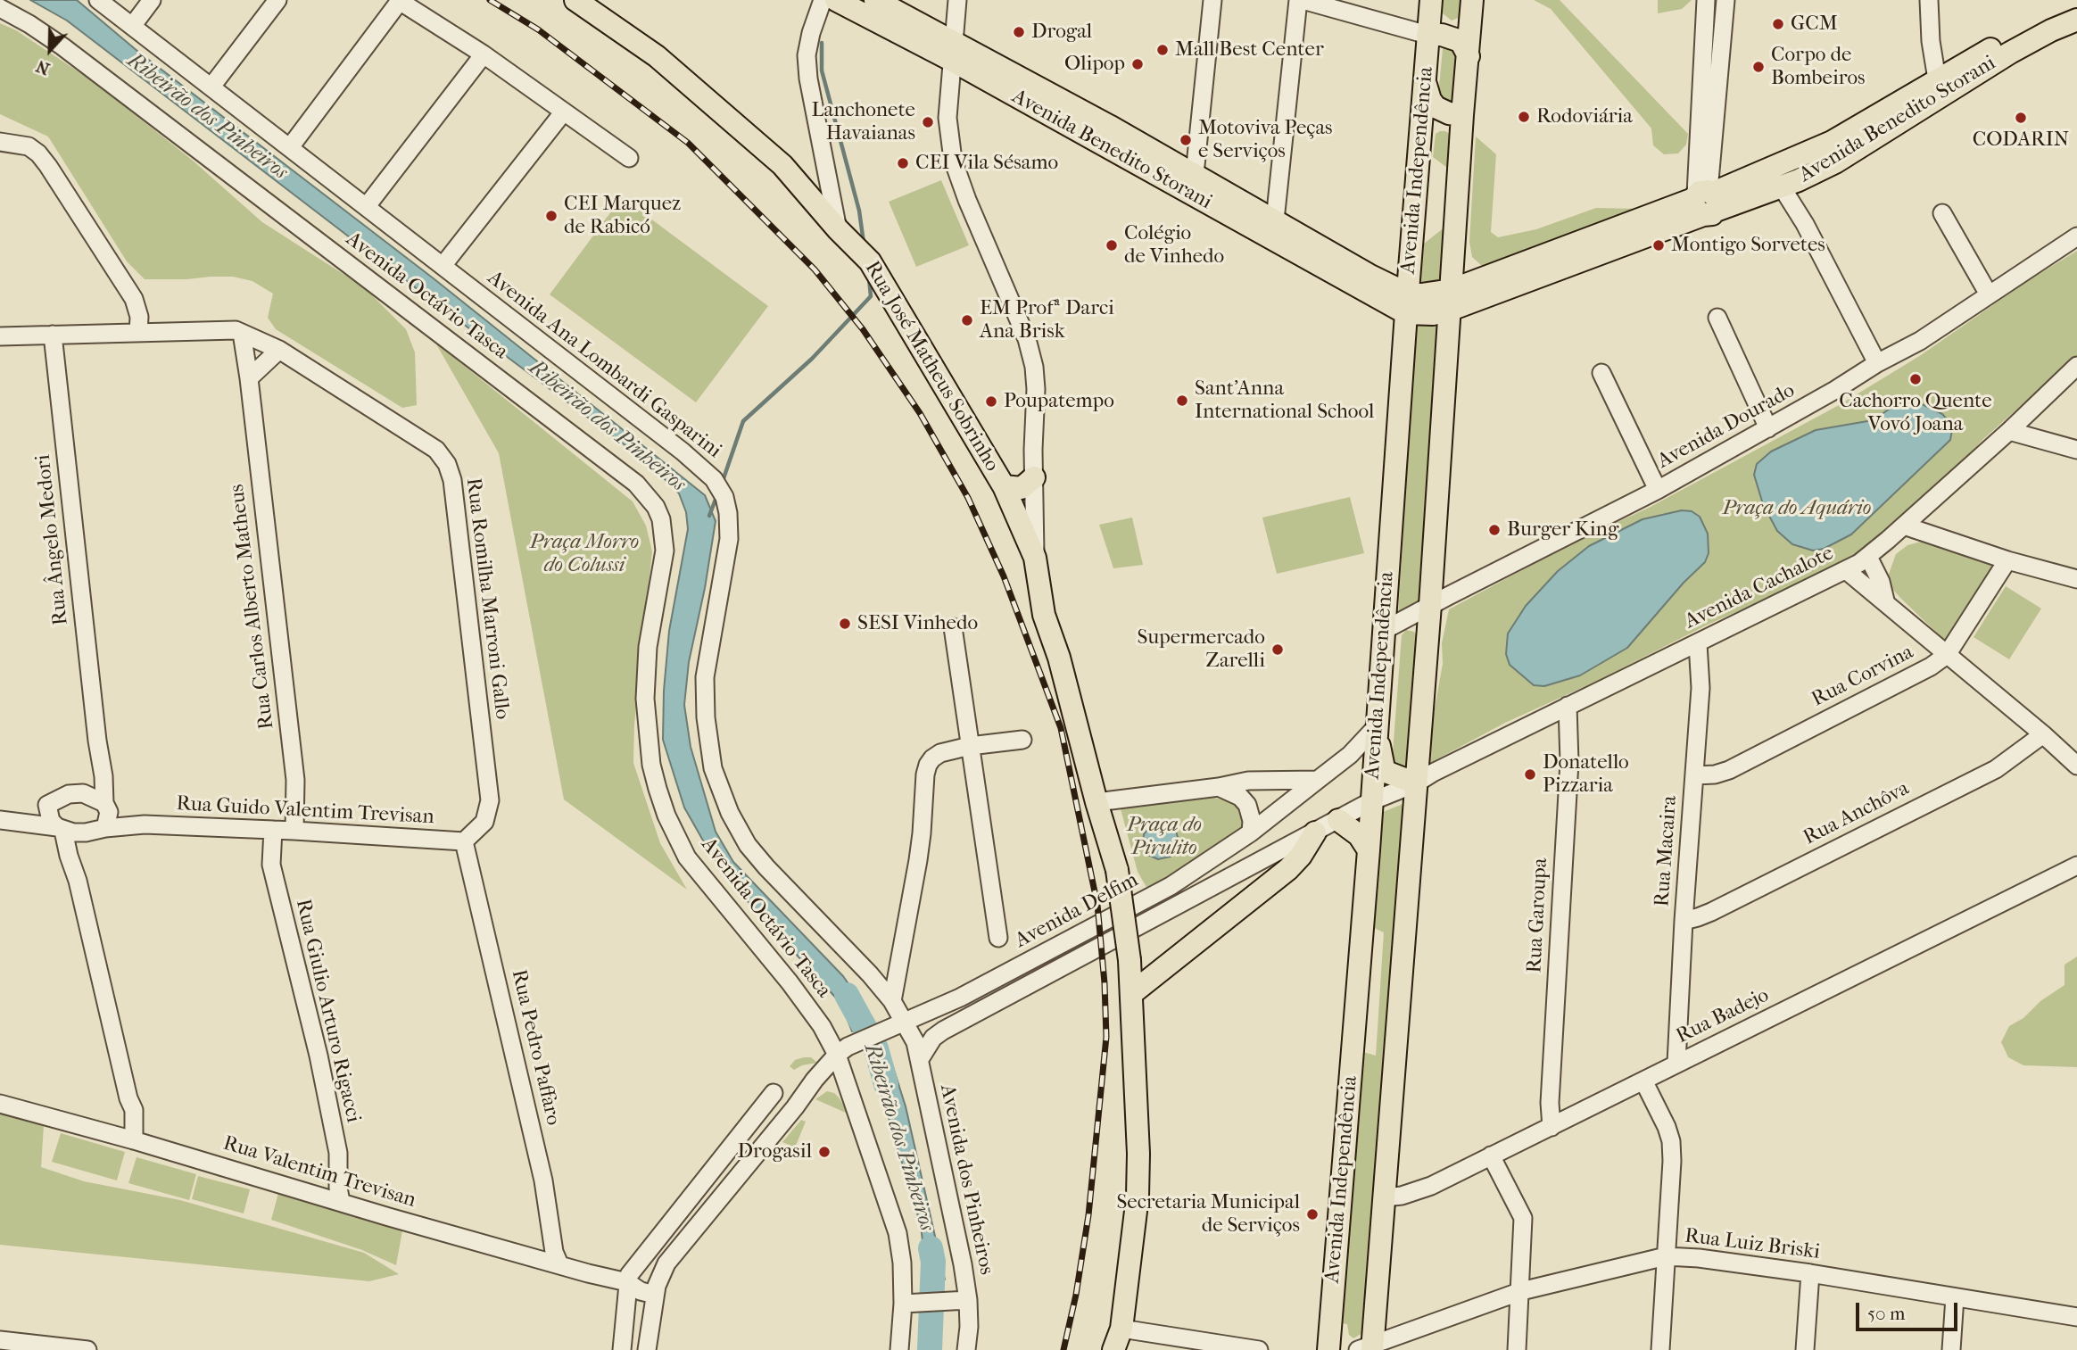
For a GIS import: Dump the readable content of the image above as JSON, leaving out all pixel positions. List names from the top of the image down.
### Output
{
  "streets": {
    "main road": ["Avenida Benedito Storani", "Avenida Independência", "Rua José Matheus Sobrinho"],
    "street": [
      "Avenida Octávio Tasca",
      "Avenida Ana Lombardi Gasparini",
      "Avenida Dourado",
      "Rua Ângelo Medori",
      "Avenida Cachalote",
      "Rua Romilha Marroni Gallo",
      "Rua Carlos Alberto Matheus",
      "Rua Corvina",
      "Rua Guido Valentim Trevisan",
      "Rua Anchôva",
      "Rua Macaira",
      "Avenida Delfim",
      "Rua Garoupa",
      "Rua Giulio Arturo Rigacci",
      "Rua Badejo",
      "Rua Pedro Paffaro",
      "Rua Valentim Trevisan",
      "Avenida dos Pinheiros",
      "Rua Luiz Briski"
    ]
  },
  "crossings": [
    ["Avenida Benedito Storani", "Avenida Independência"],
    ["Avenida Independência", "Avenida Dourado"],
    ["Avenida Independência", "Avenida Cachalote"],
    ["Avenida Independência", "Avenida Delfim"],
    ["Avenida Independência", "Rua Badejo"],
    ["Avenida Independência", "Rua Luiz Briski"],
    ["Avenida Octávio Tasca", "Avenida Delfim"],
    ["Avenida Ana Lombardi Gasparini", "Avenida Delfim"],
    ["Avenida Ana Lombardi Gasparini", "Avenida dos Pinheiros"],
    ["Rua Ângelo Medori", "Rua Romilha Marroni Gallo"],
    ["Rua Ângelo Medori", "Rua Guido Valentim Trevisan"],
    ["Avenida Cachalote", "Rua Macaira"],
    ["Avenida Cachalote", "Avenida Delfim"],
    ["Avenida Cachalote", "Rua Garoupa"],
    ["Rua Romilha Marroni Gallo", "Rua Carlos Alberto Matheus"],
    ["Rua Romilha Marroni Gallo", "Rua Guido Valentim Trevisan"],
    ["Rua Romilha Marroni Gallo", "Rua Pedro Paffaro"],
    ["Rua Carlos Alberto Matheus", "Rua Guido Valentim Trevisan"],
    ["Rua Corvina", "Rua Macaira"],
    ["Rua Guido Valentim Trevisan", "Rua Giulio Arturo Rigacci"],
    ["Rua Guido Valentim Trevisan", "Rua Pedro Paffaro"],
    ["Rua Anchôva", "Rua Macaira"],
    ["Rua Macaira", "Rua Badejo"],
    ["Avenida Delfim", "Avenida dos Pinheiros"],
    ["Rua Garoupa", "Rua Badejo"],
    ["Rua Giulio Arturo Rigacci", "Rua Valentim Trevisan"],
    ["Rua Pedro Paffaro", "Rua Valentim Trevisan"]
  ],
  "water": ["Ribeirão dos Pinheiros"],
  "parks": ["Praça do Aquário", "Praça Morro do Colussi", "Praça do Pirulito"],
  "places": [
    "GCM",
    "Drogal",
    "Mall Best Center",
    "Olipop",
    "Corpo de Bombeiros",
    "Rodoviária",
    "CODARIN",
    "Lanchonete Havaianas",
    "Motoviva Peças e Serviços",
    "CEI Vila Sésamo",
    "CEI Marquez de Rabicó",
    "Colégio de Vinhedo",
    "Montigo Sorvetes",
    "EM Profª Darci Ana Brisk",
    "Cachorro Quente Vovó Joana",
    "Sant'Anna International School",
    "Poupatempo",
    "Burger King",
    "SESI Vinhedo",
    "Supermercado Zarelli",
    "Donatello Pizzaria",
    "Drogasil",
    "Secretaria Municipal de Serviços"
  ],
  "scale_bar": "50 m",
  "north": "bottom"
}
